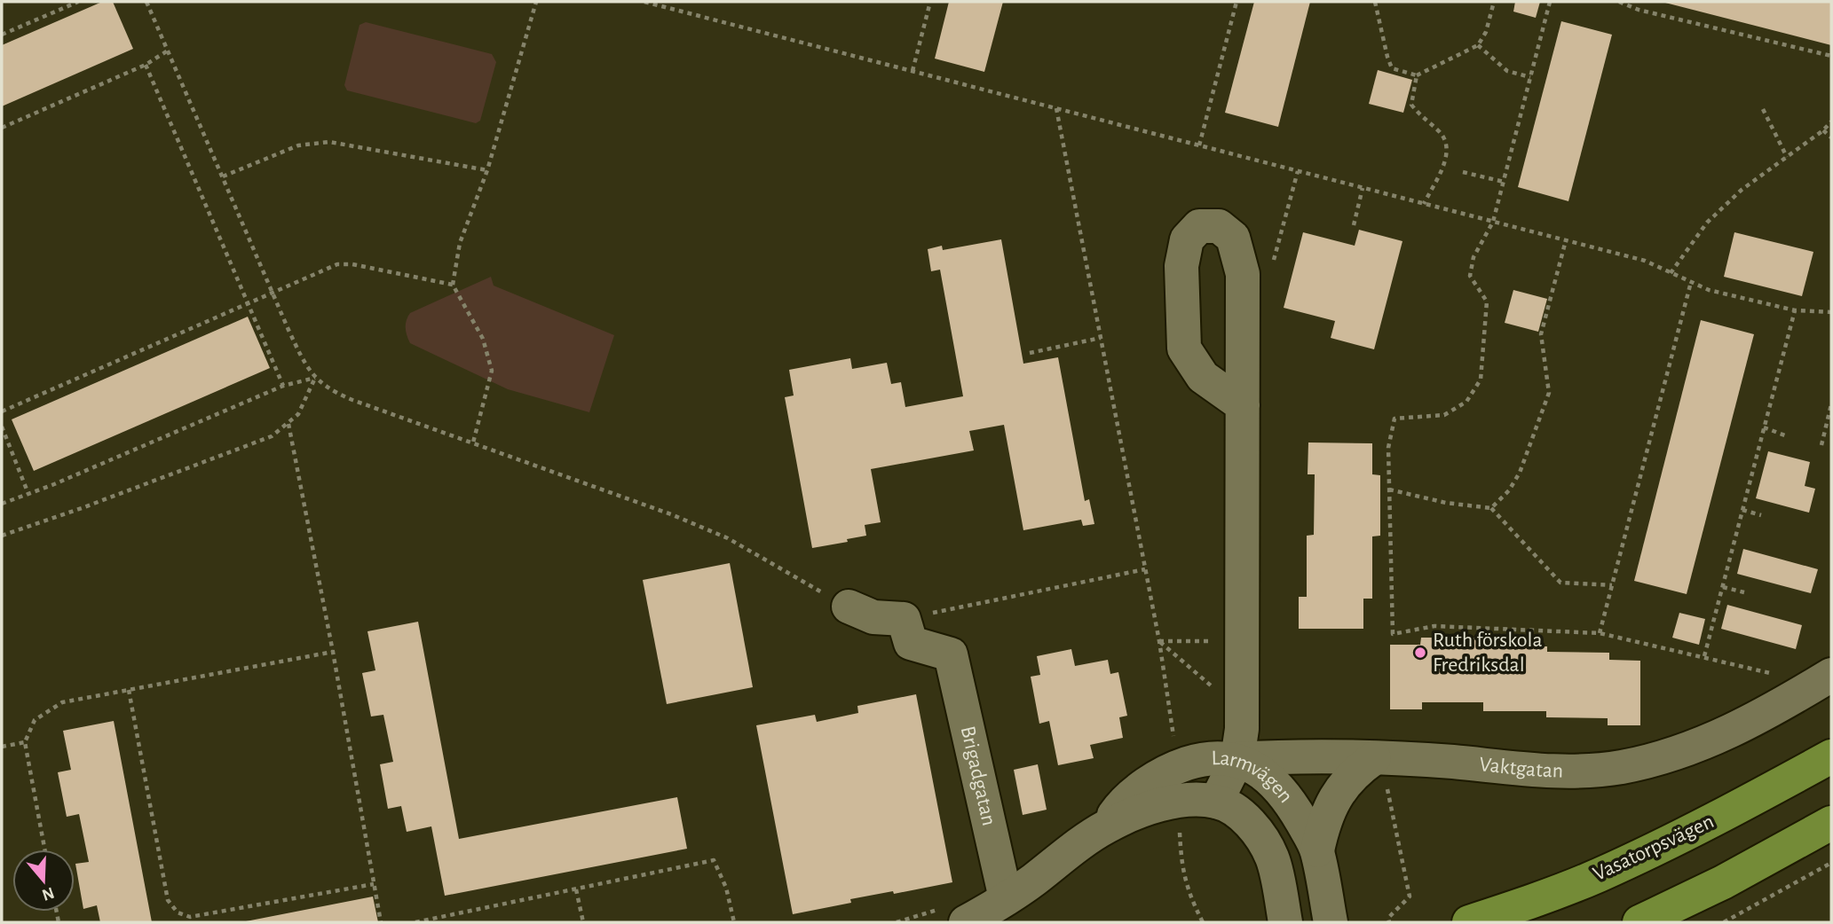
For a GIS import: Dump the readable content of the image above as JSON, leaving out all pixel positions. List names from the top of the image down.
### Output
{
  "streets": {
    "main road": ["Vasatorpsvägen"],
    "street": ["Vaktgatan", "Brigadgatan", "Larmvägen"]
  },
  "crossings": [
    ["Vaktgatan", "Larmvägen"],
    ["Brigadgatan", "Larmvägen"]
  ],
  "places": ["Ruth förskola Fredriksdal"],
  "north": "bottom"
}
